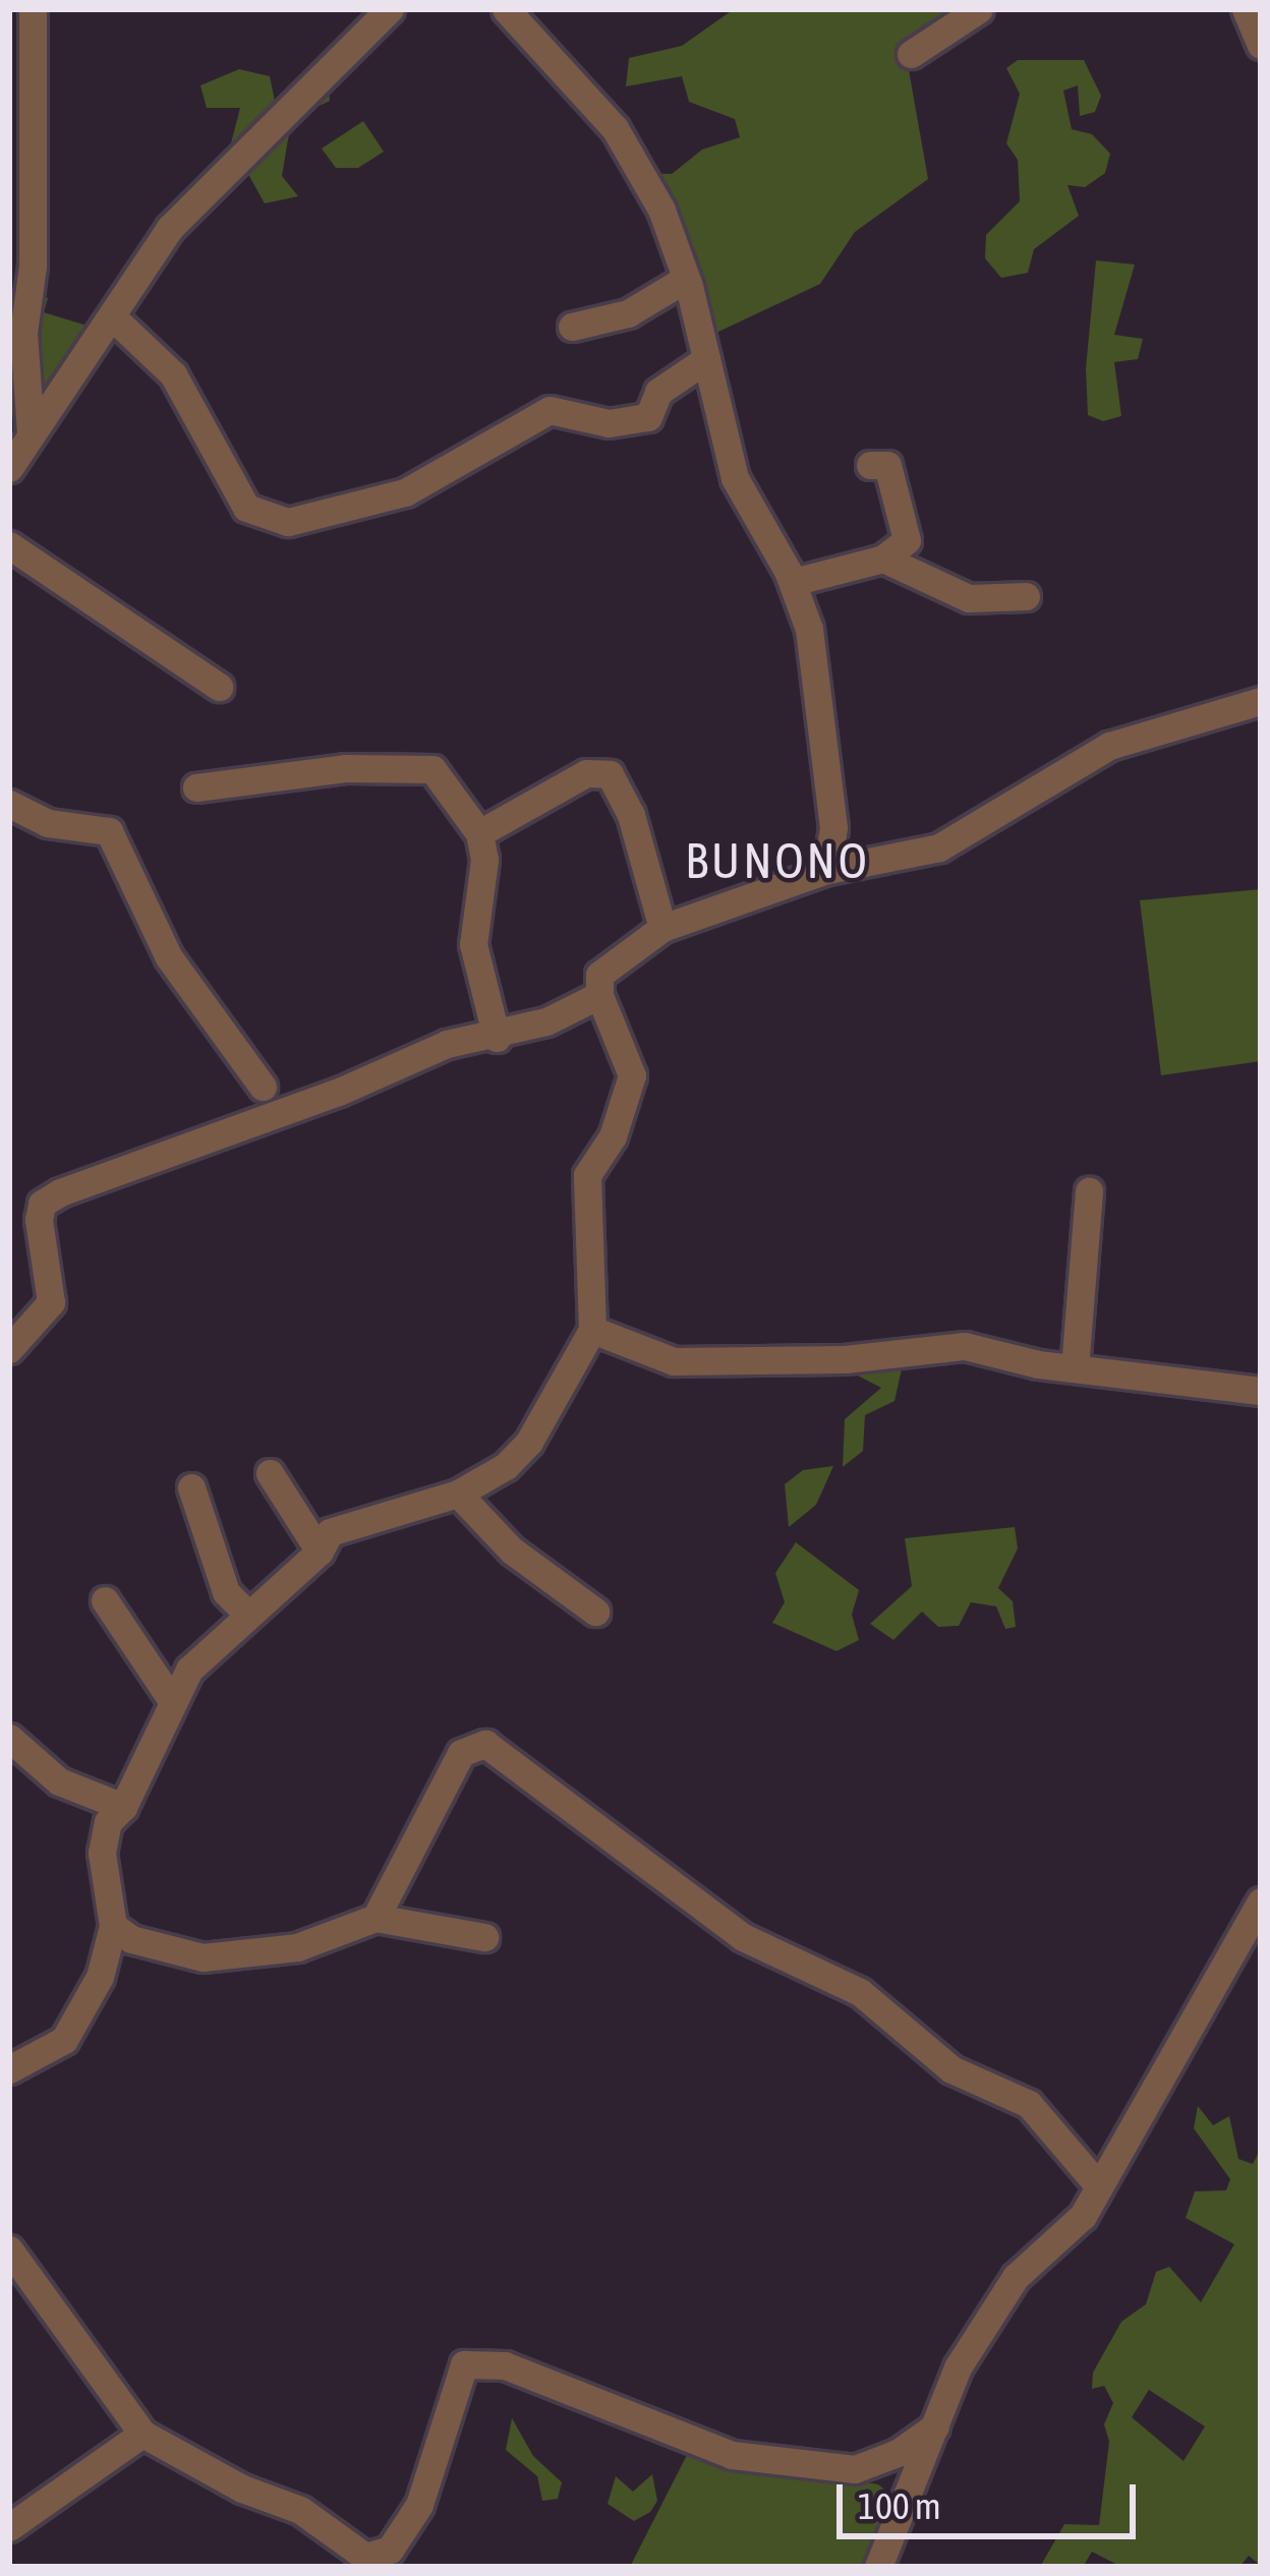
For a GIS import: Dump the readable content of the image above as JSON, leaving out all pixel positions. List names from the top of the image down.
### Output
{
  "districts": ["BUNONO"],
  "scale_bar": "100 m"
}
